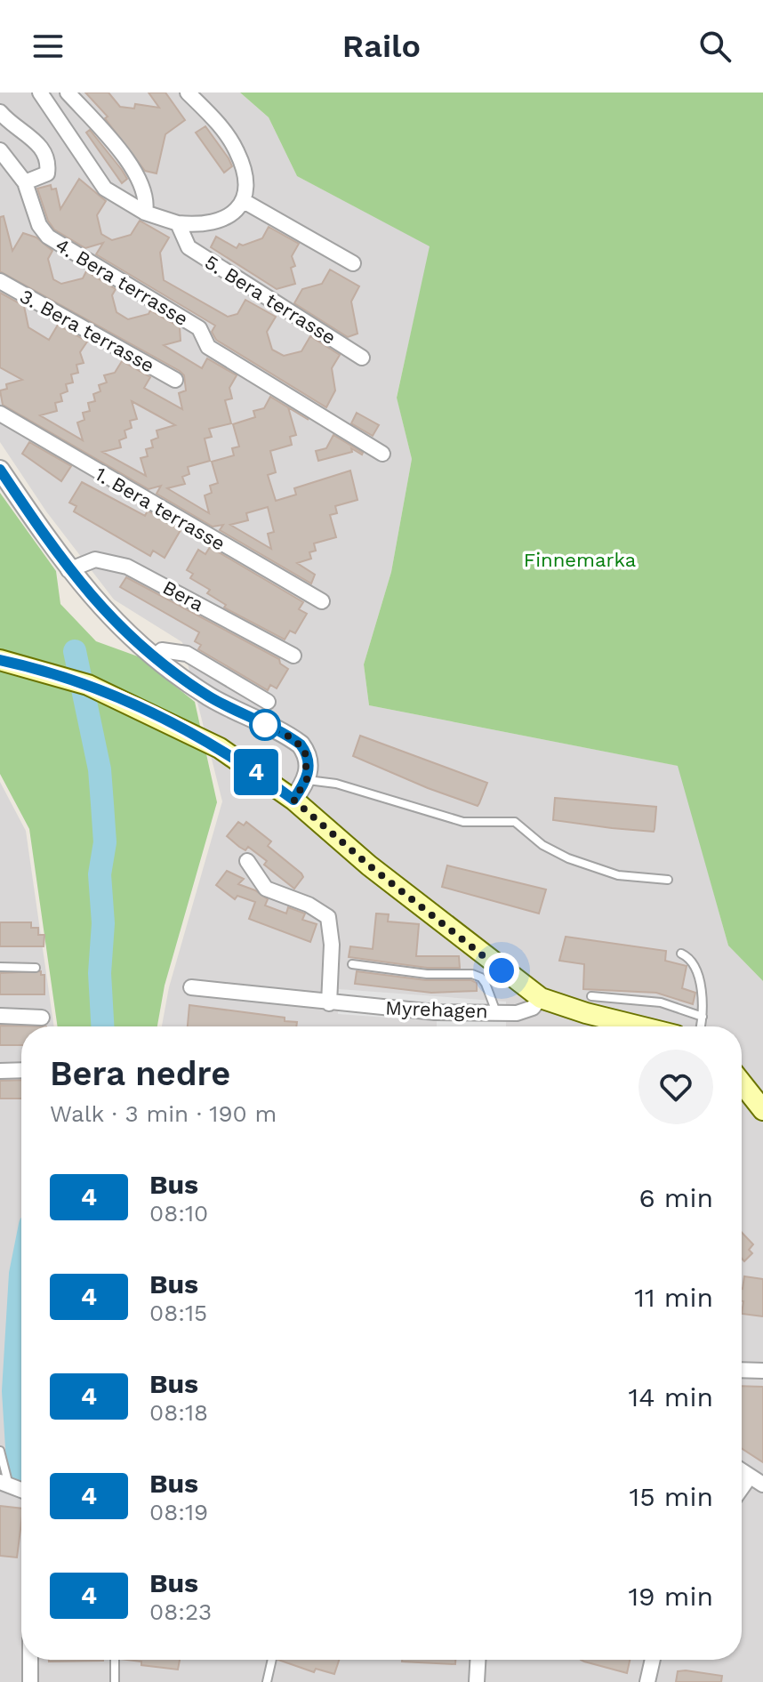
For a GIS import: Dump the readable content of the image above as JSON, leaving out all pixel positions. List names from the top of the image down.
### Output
{
  "streets": {
    "street": [
      "4. Bera terrasse",
      "5. Bera terrasse",
      "3. Bera terrasse",
      "1. Bera terrasse",
      "Bera",
      "Myrehagen"
    ]
  },
  "parks": ["Finnemarka"],
  "lines": ["bus line 4"],
  "page": {
    "header": "Railo",
    "on_map": "4",
    "heading": ["Bera nedre", "Walk · 3 min · 190 m"],
    "list": [
      {
        "mark": "4",
        "name": "Bus",
        "note": "08:10",
        "value": "6 min"
      },
      {
        "mark": "4",
        "name": "Bus",
        "note": "08:15",
        "value": "11 min"
      },
      {
        "mark": "4",
        "name": "Bus",
        "note": "08:18",
        "value": "14 min"
      },
      {
        "mark": "4",
        "name": "Bus",
        "note": "08:19",
        "value": "15 min"
      },
      {
        "mark": "4",
        "name": "Bus",
        "note": "08:23",
        "value": "19 min"
      }
    ]
  }
}
